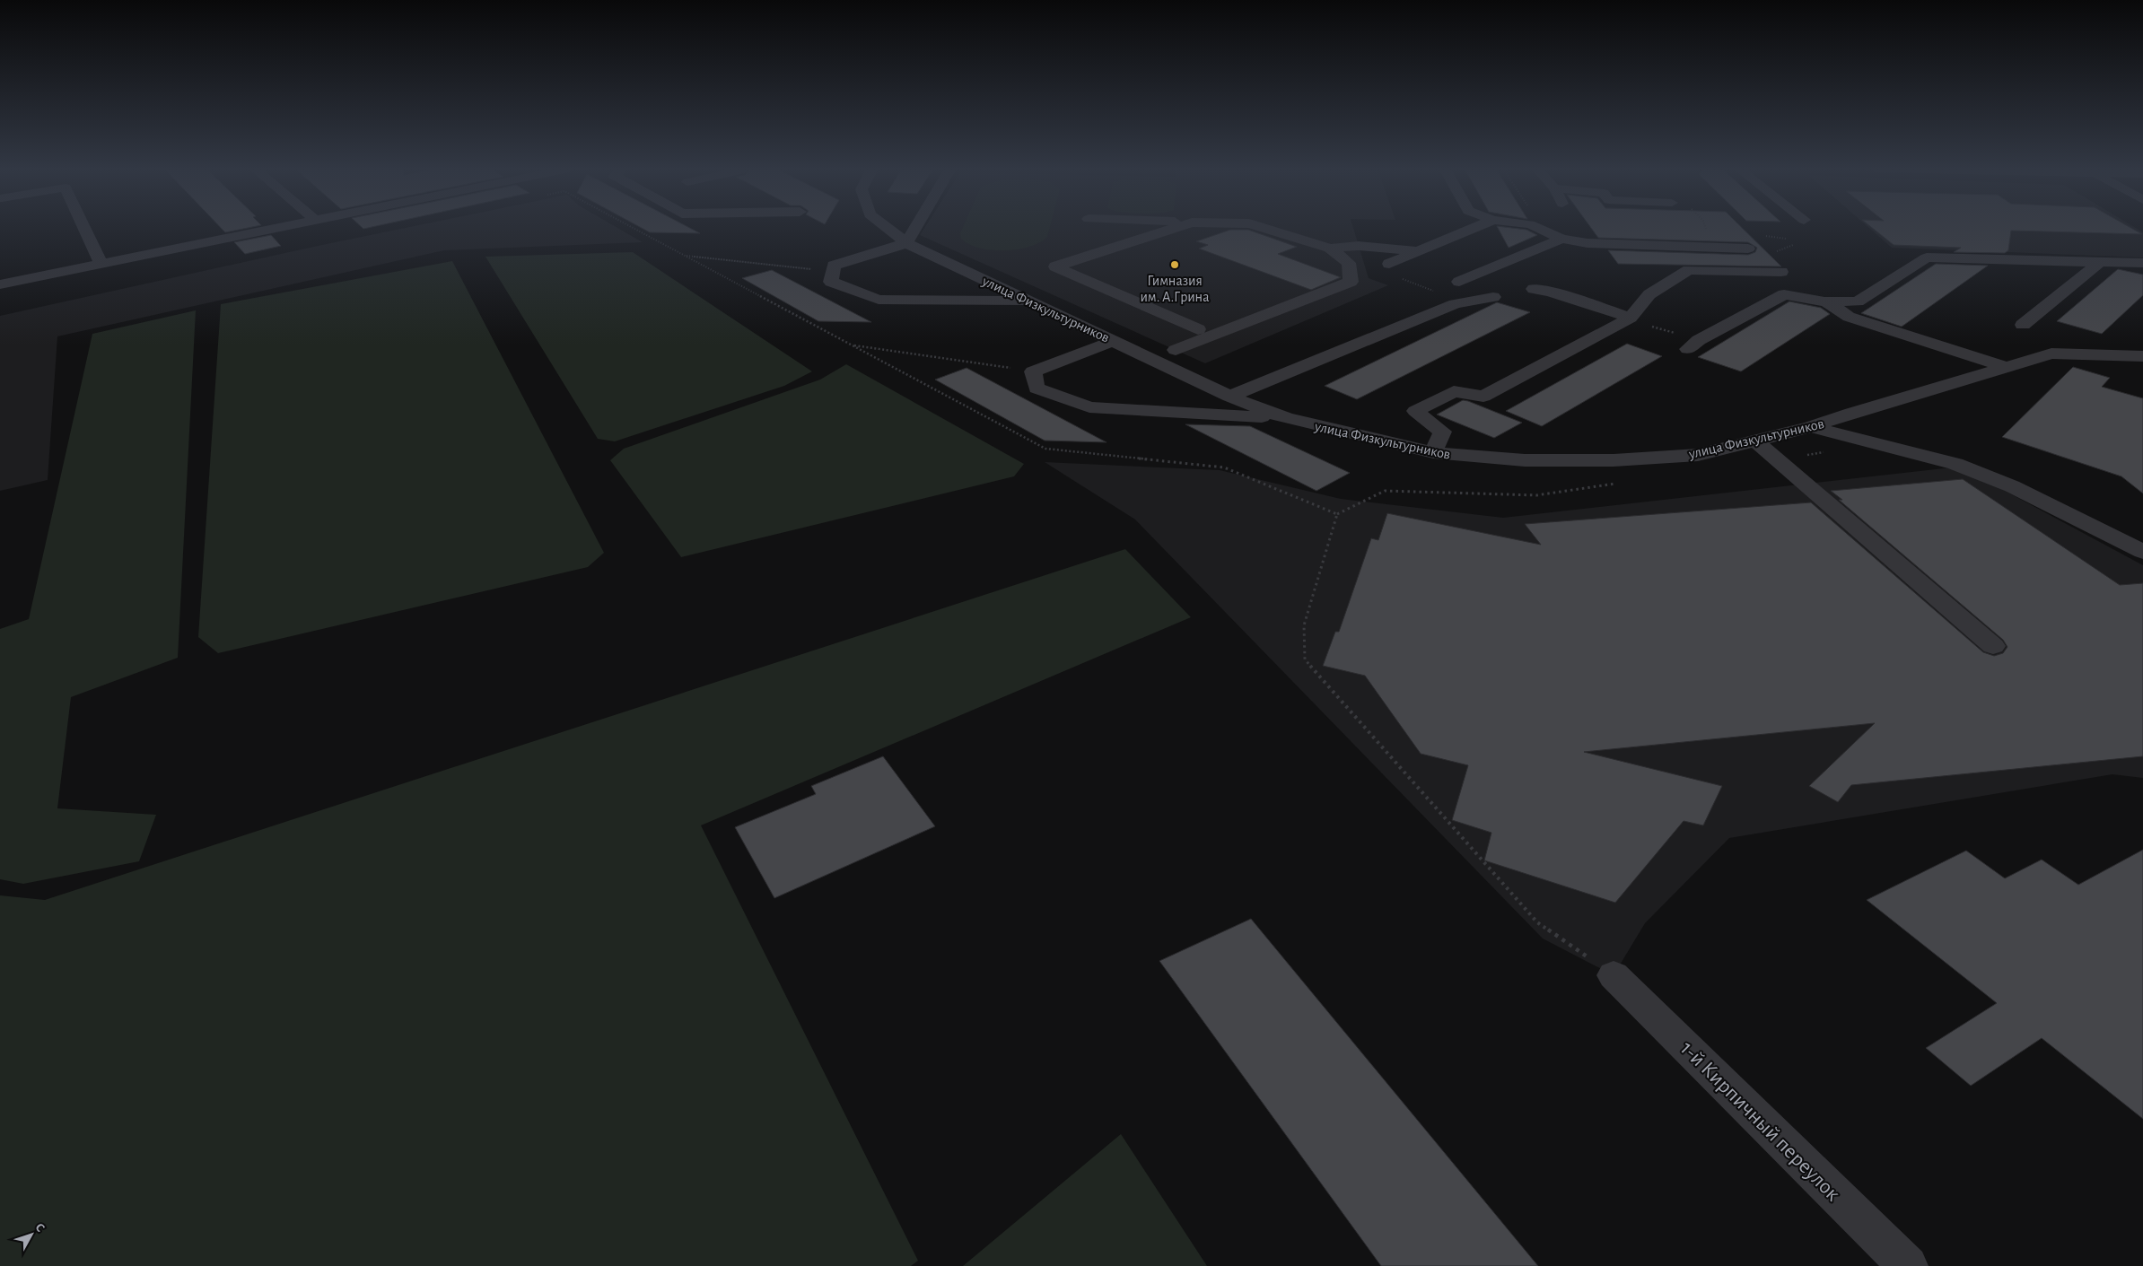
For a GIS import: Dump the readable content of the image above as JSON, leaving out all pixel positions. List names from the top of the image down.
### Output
{
  "streets": {
    "street": ["улица Физкультурников", "1-й Кирпичный переулок"]
  },
  "places": ["Гимназия им. А.Грина"],
  "north": "top right"
}
